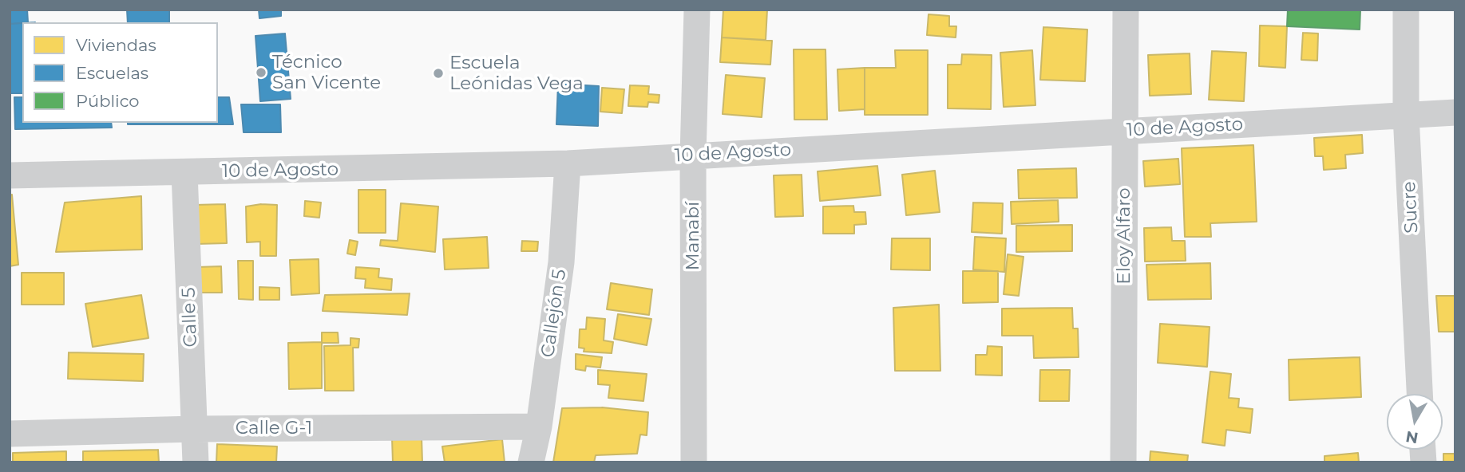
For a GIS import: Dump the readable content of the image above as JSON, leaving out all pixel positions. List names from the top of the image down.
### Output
{
  "streets": {
    "street": [
      "10 de Agosto",
      "Sucre",
      "Manabí",
      "Eloy Alfaro",
      "Callejón 5",
      "Calle 5",
      "Calle G-1"
    ]
  },
  "crossings": [
    ["10 de Agosto", "Sucre"],
    ["10 de Agosto", "Manabí"],
    ["10 de Agosto", "Eloy Alfaro"],
    ["10 de Agosto", "Callejón 5"],
    ["10 de Agosto", "Calle 5"],
    ["Callejón 5", "Calle G-1"],
    ["Calle 5", "Calle G-1"]
  ],
  "places": ["Técnico San Vicente", "Escuela Leónidas Vega"],
  "legend": ["Viviendas", "Escuelas", "Público"],
  "north": "bottom"
}
